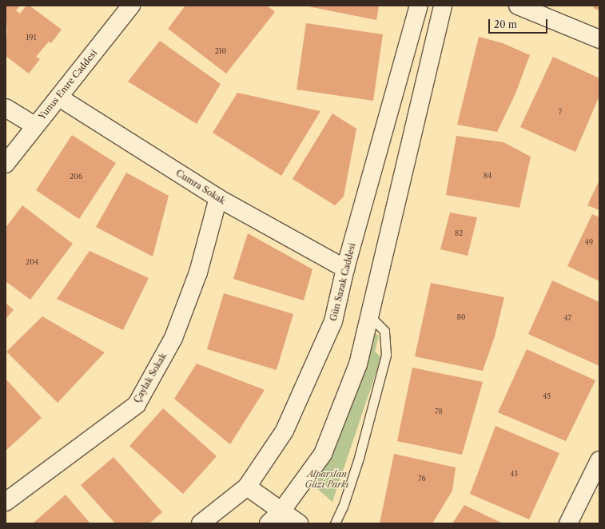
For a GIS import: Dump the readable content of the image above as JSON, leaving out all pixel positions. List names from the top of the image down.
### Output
{
  "streets": {
    "main road": [
      "Yunus Emre Caddesi",
      "Cumra Sokak",
      "Gün Sazak Caddesi",
      "Çaylak Sokak"
    ]
  },
  "crossings": [
    ["Yunus Emre Caddesi", "Cumra Sokak"],
    ["Cumra Sokak", "Gün Sazak Caddesi"],
    ["Cumra Sokak", "Çaylak Sokak"]
  ],
  "parks": ["Alparslan Gazi Parkı"],
  "house_numbers": [
    "191",
    "210",
    "7",
    "84",
    "206",
    "82",
    "49",
    "204",
    "80",
    "47",
    "45",
    "78",
    "43",
    "76"
  ],
  "scale_bar": "20 m"
}
